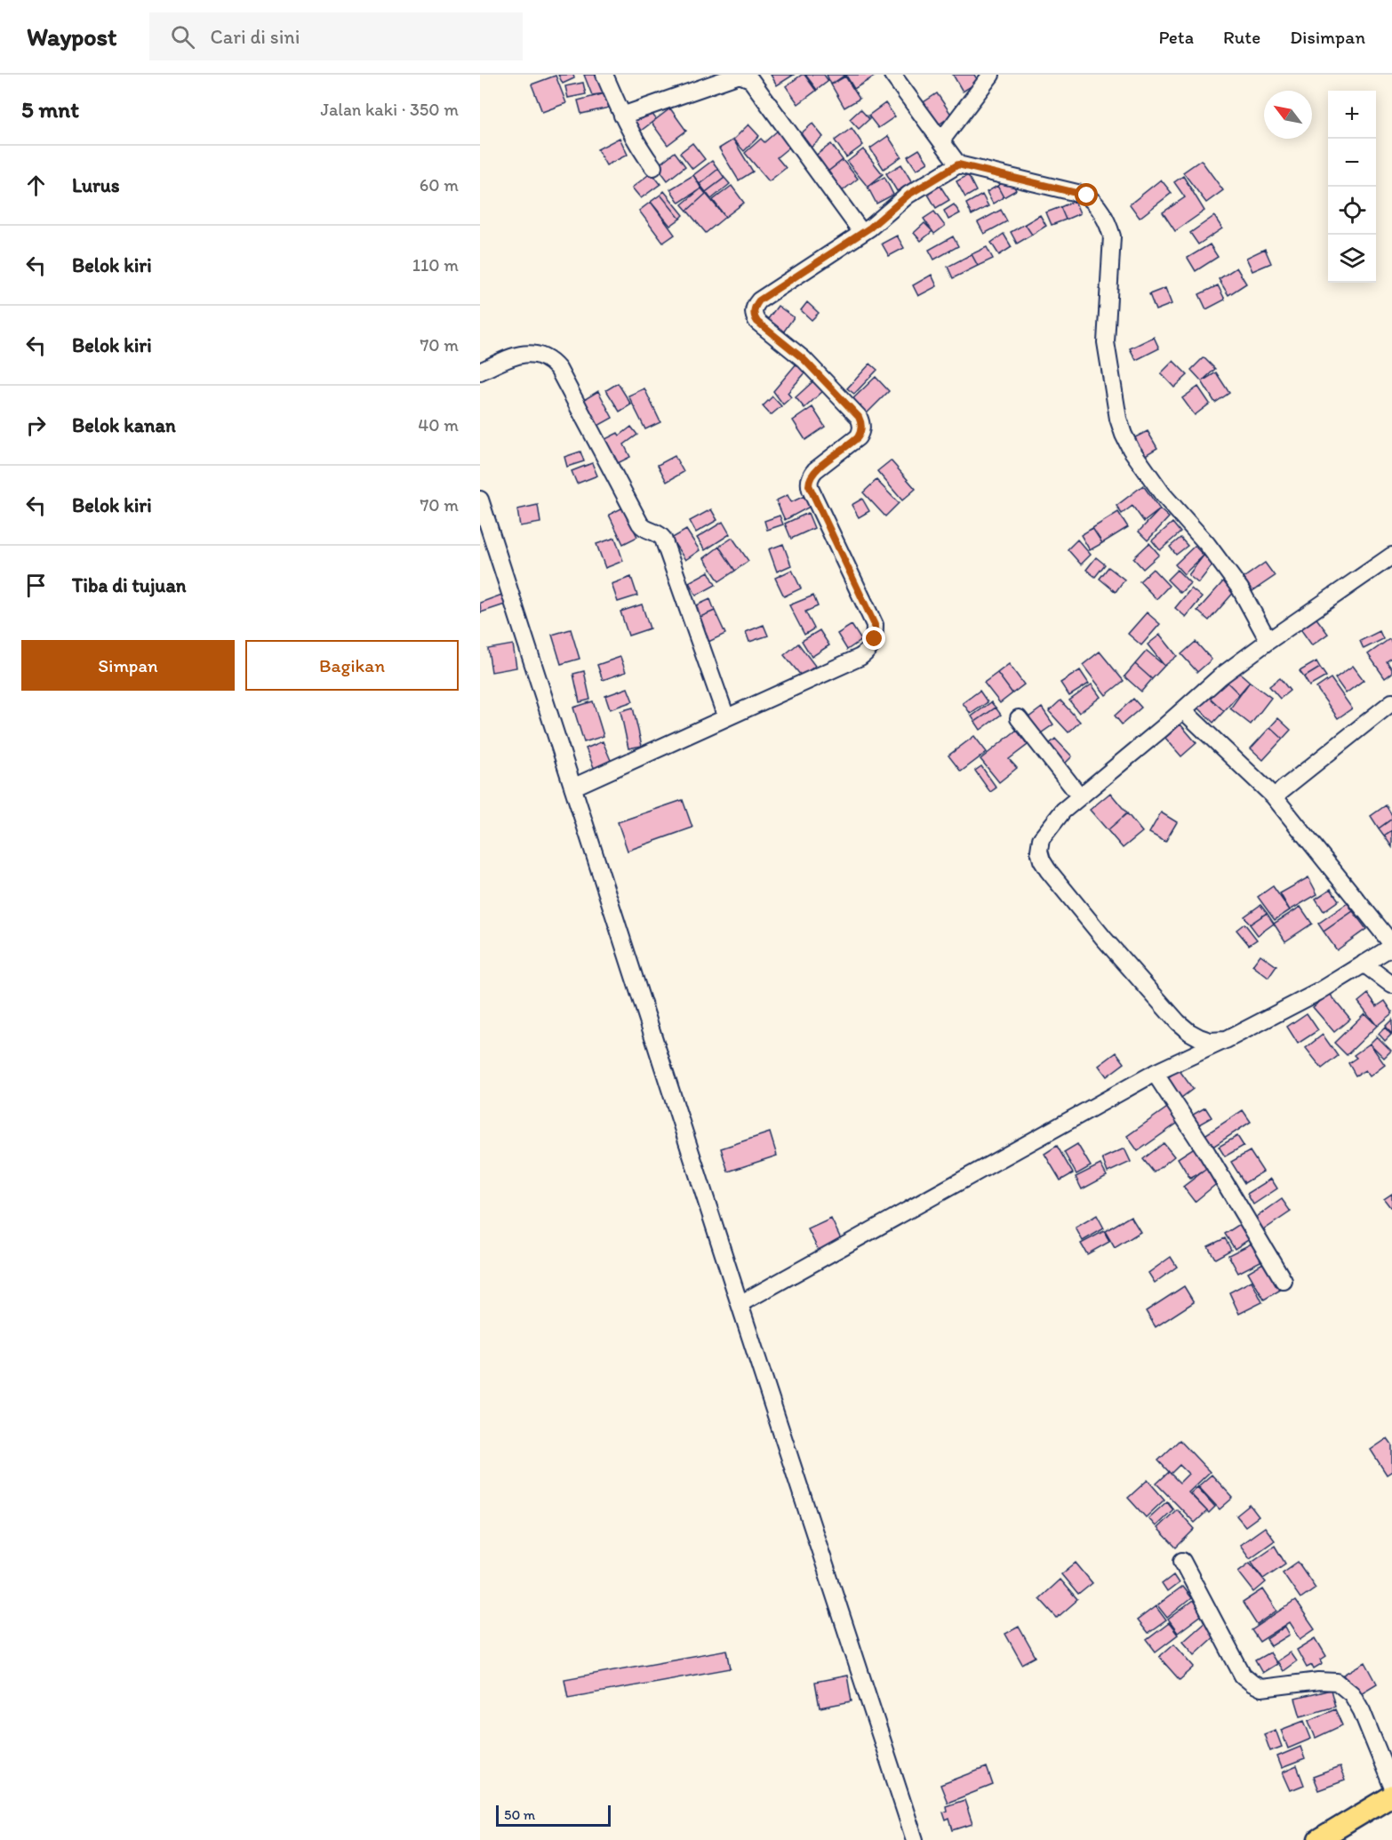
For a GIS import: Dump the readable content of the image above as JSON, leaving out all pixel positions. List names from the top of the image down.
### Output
{
  "scale_bar": "50 m",
  "north": "top left",
  "page": {
    "header": "Waypost",
    "search": "Cari di sini",
    "nav": ["Peta", "Rute", "Disimpan"],
    "heading": ["5 mnt", "Jalan kaki · 350 m"],
    "map_buttons": ["+", "−"],
    "list": [
      ["Lurus", "60 m"],
      ["Belok kiri", "110 m"],
      ["Belok kiri", "70 m"],
      ["Belok kanan", "40 m"],
      ["Belok kiri", "70 m"],
      "Tiba di tujuan"
    ],
    "buttons": ["Simpan", "Bagikan"],
    "scale": "50 m"
  }
}
